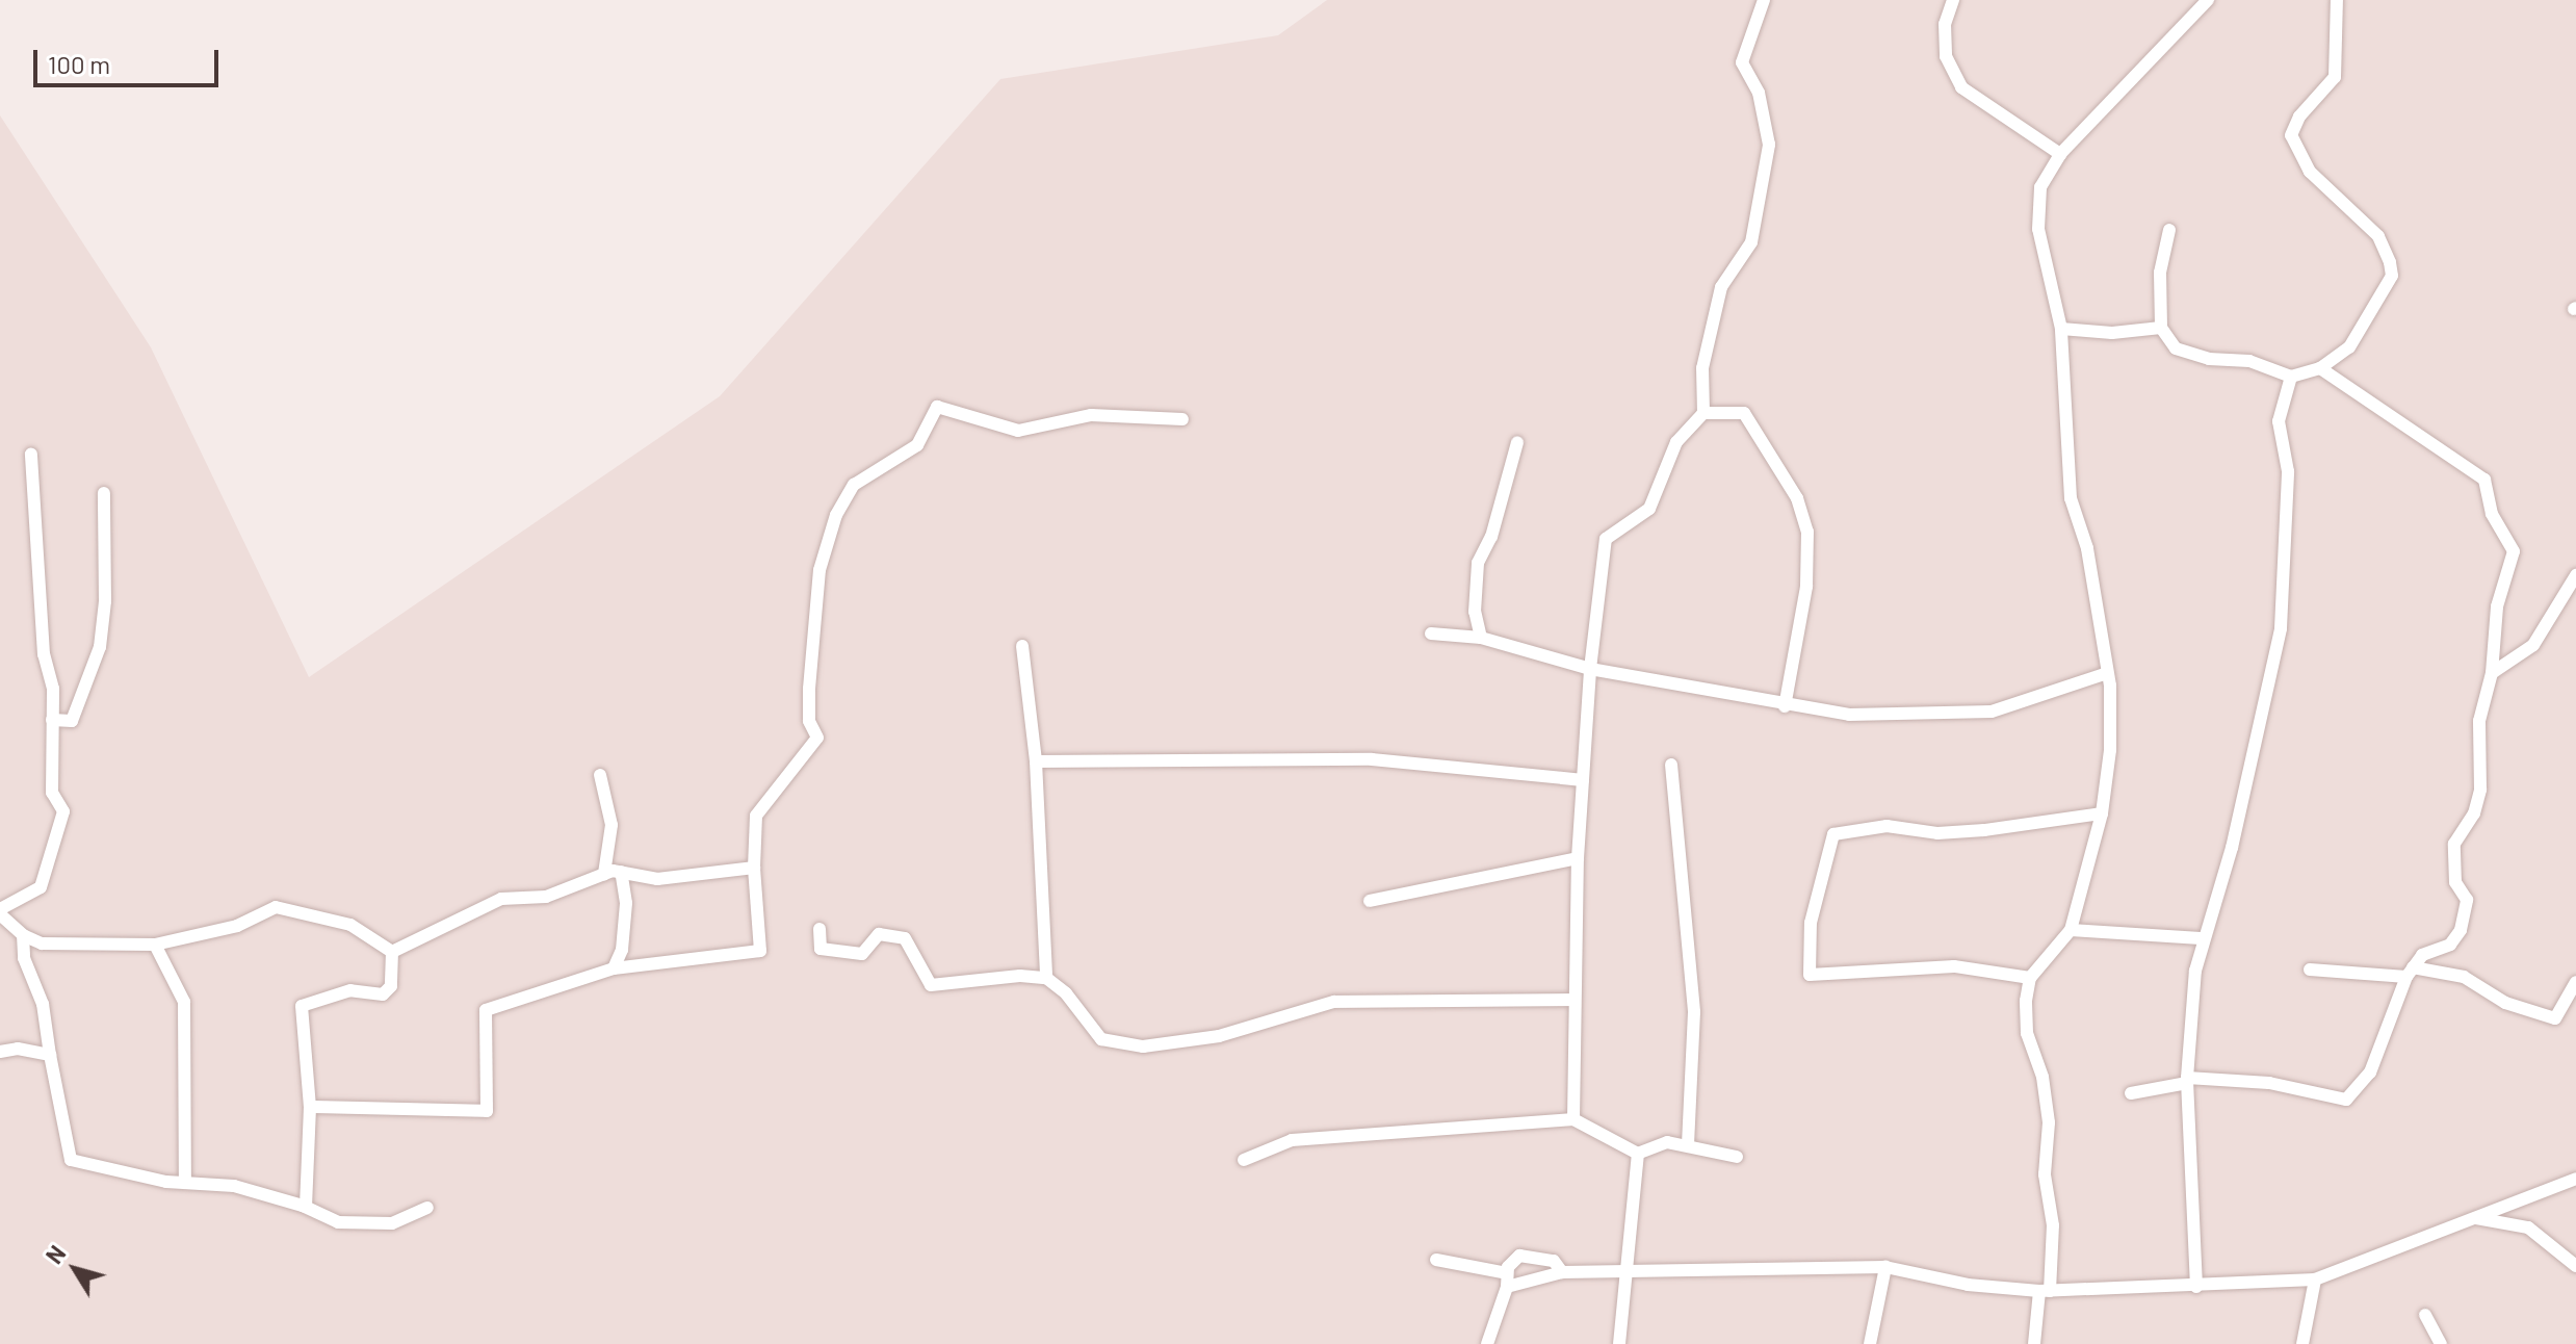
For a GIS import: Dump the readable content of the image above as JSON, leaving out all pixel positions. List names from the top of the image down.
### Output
{
  "scale_bar": "100 m",
  "north": "top left"
}
